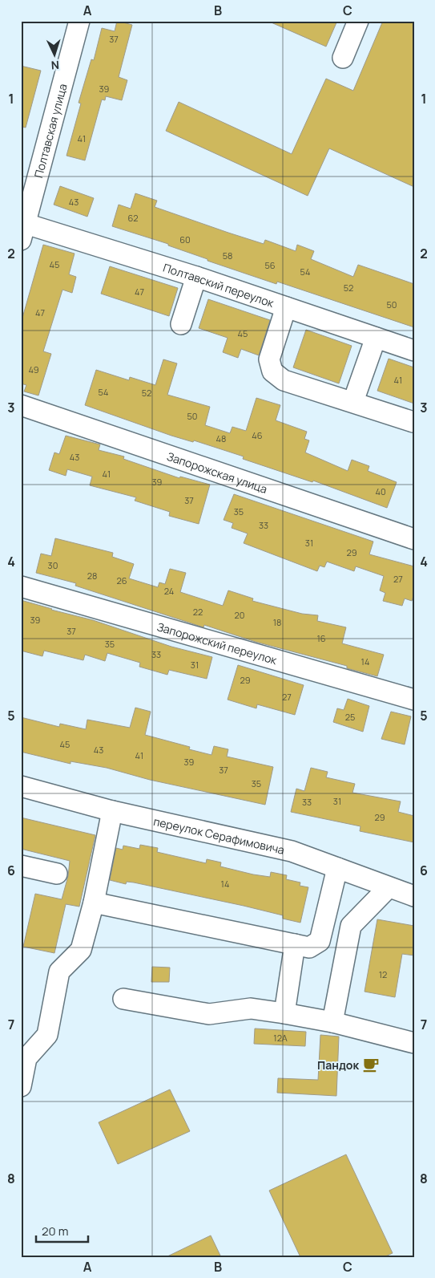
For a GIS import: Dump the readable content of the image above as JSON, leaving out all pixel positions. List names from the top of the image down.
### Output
{
  "streets": {
    "street": [
      "Полтавская улица",
      "Полтавский переулок",
      "Запорожская улица",
      "Запорожский переулок",
      "переулок Серафимовича"
    ]
  },
  "crossings": [
    ["Полтавская улица", "Полтавский переулок"]
  ],
  "places": {
    "cafe": ["Пандок"]
  },
  "house_numbers": [
    "37",
    "39",
    "41",
    "43",
    "62",
    "60",
    "58",
    "45",
    "56",
    "54",
    "52",
    "47",
    "50",
    "47",
    "45",
    "49",
    "41",
    "54",
    "52",
    "50",
    "46",
    "48",
    "43",
    "41",
    "39",
    "40",
    "37",
    "35",
    "33",
    "31",
    "29",
    "30",
    "28",
    "27",
    "26",
    "24",
    "22",
    "20",
    "39",
    "18",
    "37",
    "16",
    "35",
    "33",
    "14",
    "31",
    "29",
    "27",
    "25",
    "45",
    "43",
    "41",
    "39",
    "37",
    "35",
    "31",
    "33",
    "29",
    "14",
    "12",
    "12А"
  ],
  "scale_bar": "20 m",
  "north": "bottom",
  "grid": {
    "columns": ["A", "B", "C"],
    "rows": [
      "1",
      "2",
      "3",
      "4",
      "5",
      "6",
      "7",
      "8"
    ]
  }
}
